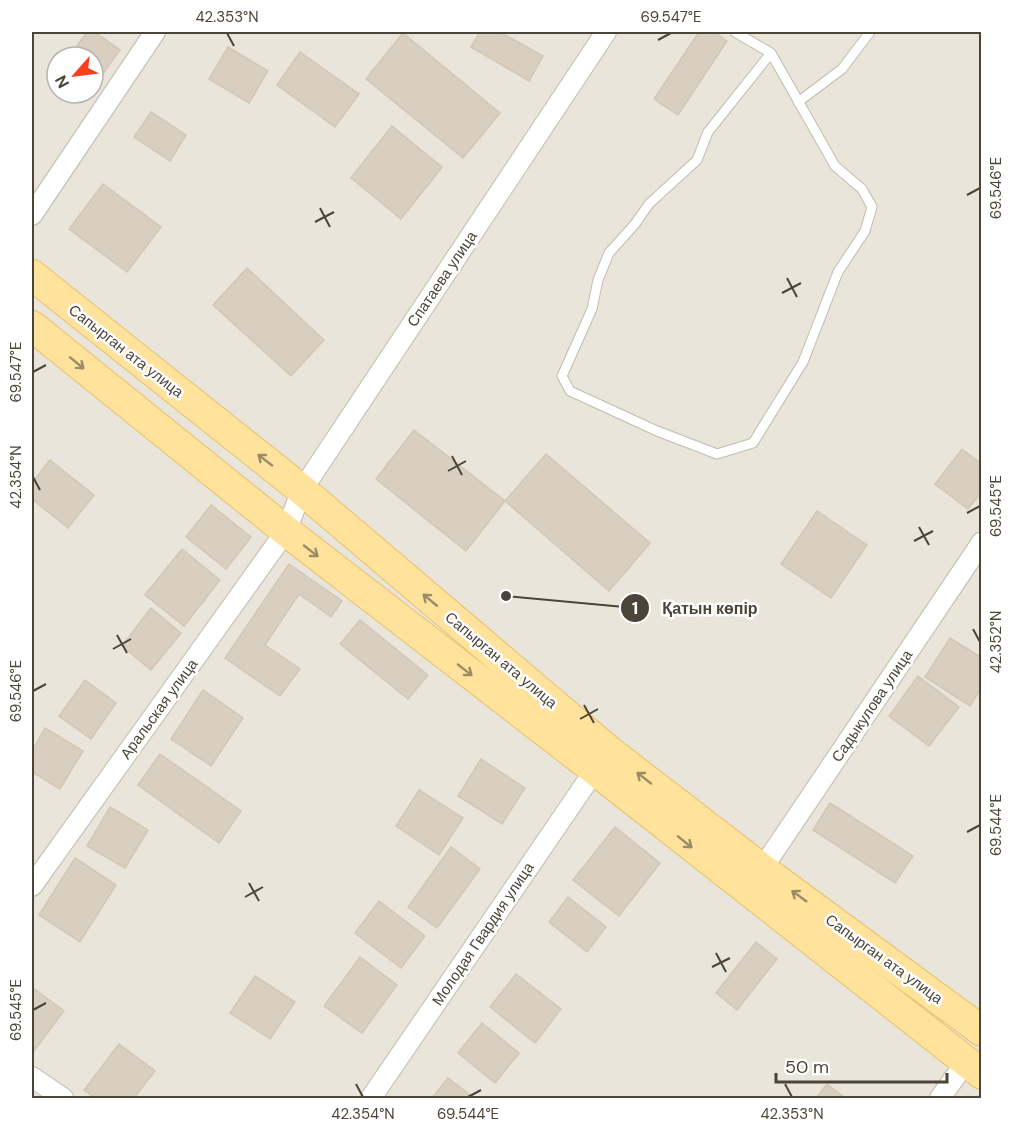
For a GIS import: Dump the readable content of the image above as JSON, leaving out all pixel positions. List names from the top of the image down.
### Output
{
  "streets": {
    "main road": ["Сапырган ата улица"],
    "street": [
      "Спатаева улица",
      "Садыкулова улица",
      "Аральская улица",
      "Молодая Гвардия улица"
    ]
  },
  "crossings": [
    ["Спатаева улица", "Сапырган ата улица"],
    ["Спатаева улица", "Аральская улица"],
    ["Сапырган ата улица", "Садыкулова улица"],
    ["Сапырган ата улица", "Аральская улица"],
    ["Сапырган ата улица", "Молодая Гвардия улица"]
  ],
  "places": ["Қатын көпір"],
  "scale_bar": "50 m",
  "north": "bottom left",
  "coordinates": [
    "42.353°N",
    "69.547°E",
    "69.546°E",
    "42.354°N",
    "69.545°E",
    "42.352°N",
    "69.544°E"
  ]
}
